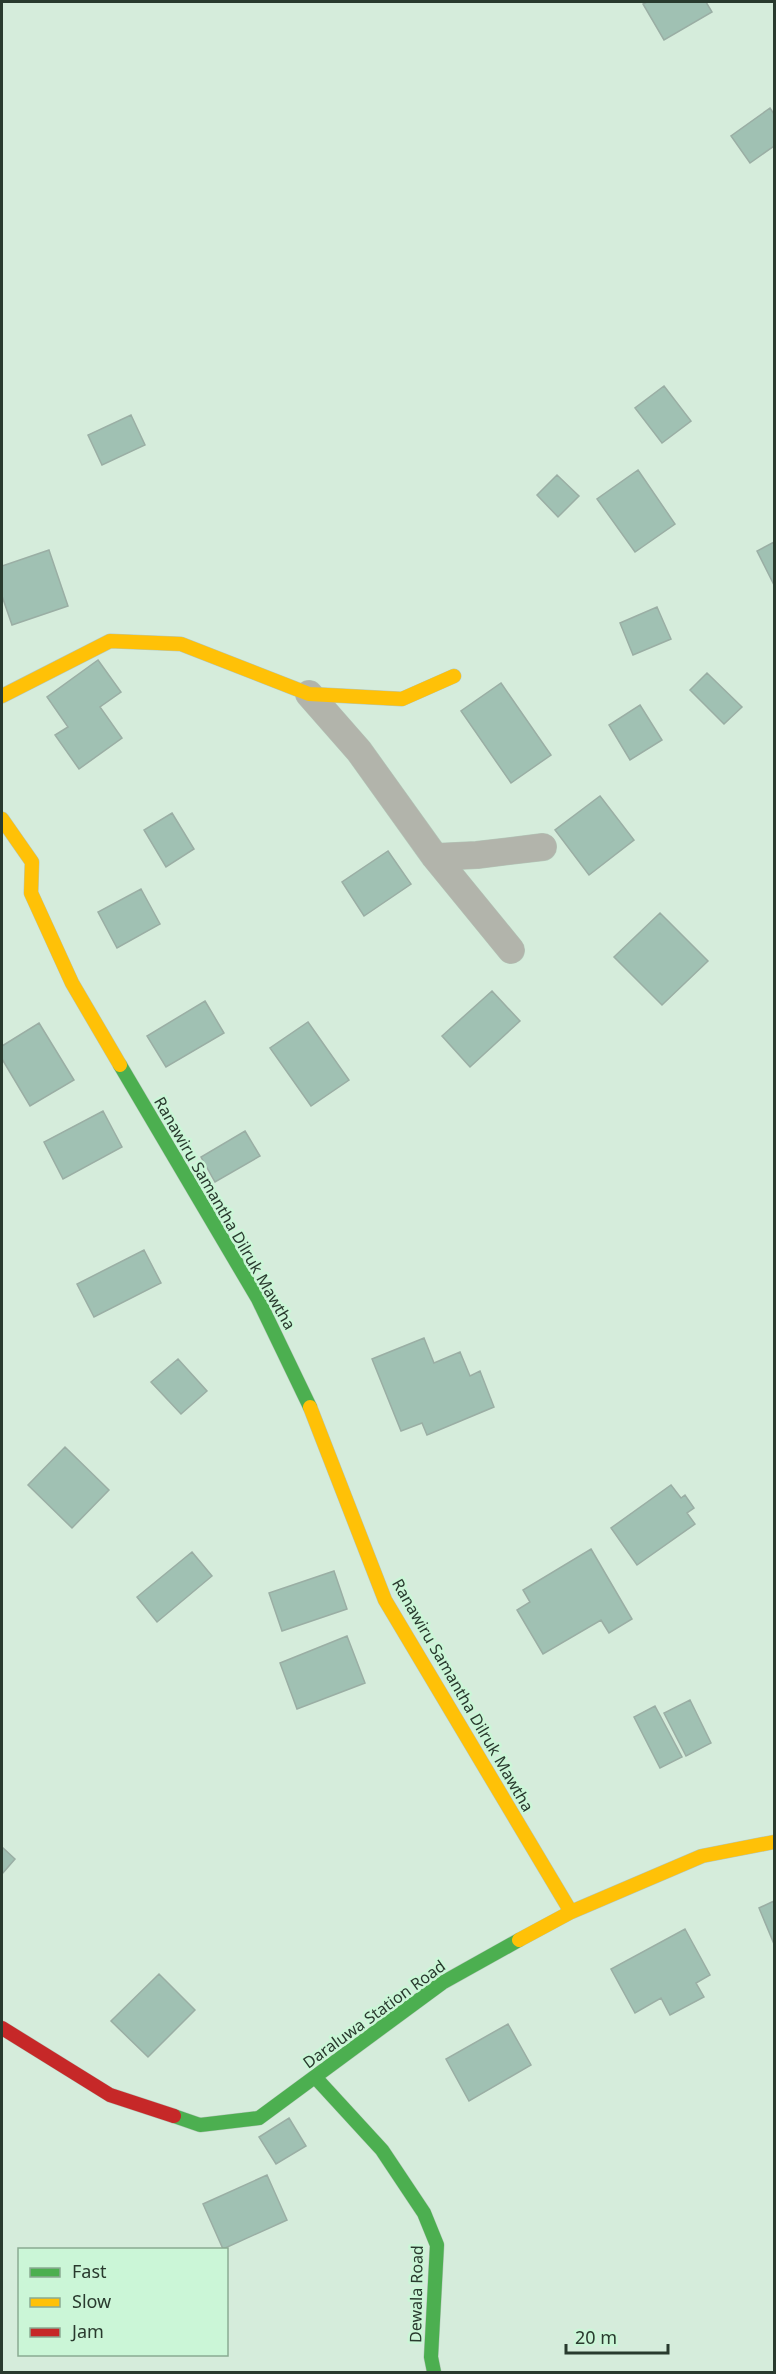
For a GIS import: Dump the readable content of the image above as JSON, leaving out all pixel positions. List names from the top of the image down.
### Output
{
  "streets": {
    "street": ["Ranawiru Samantha Dilruk Mawtha", "Daraluwa Station Road", "Dewala Road"]
  },
  "crossings": [
    ["Ranawiru Samantha Dilruk Mawtha", "Daraluwa Station Road"],
    ["Daraluwa Station Road", "Dewala Road"]
  ],
  "legend": ["Fast", "Slow", "Jam"],
  "scale_bar": "20 m"
}
